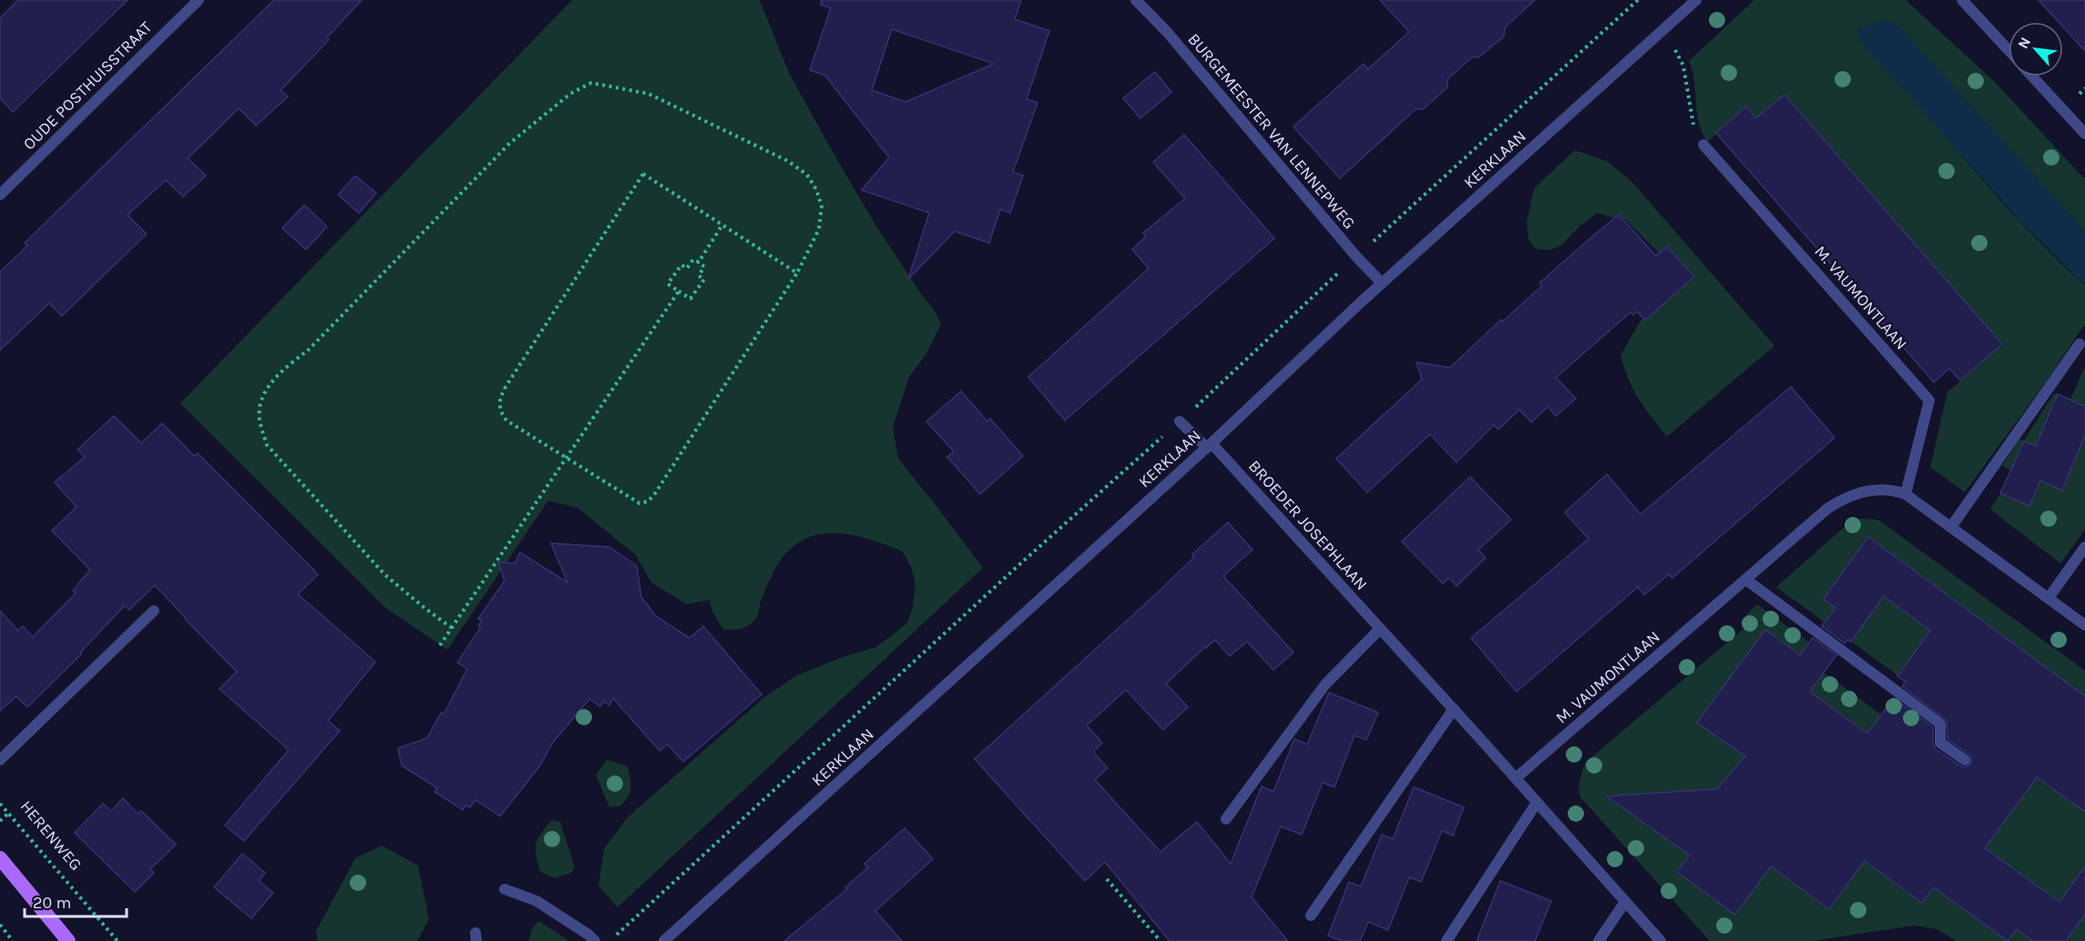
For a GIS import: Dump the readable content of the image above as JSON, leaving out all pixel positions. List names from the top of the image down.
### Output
{
  "streets": {
    "street": [
      "OUDE POSTHUISSTRAAT",
      "BURGEMEESTER VAN LENNEPWEG",
      "KERKLAAN",
      "M. VAUMONTLAAN",
      "BROEDER JOSEPHLAAN"
    ],
    "path": ["HERENWEG"]
  },
  "crossings": [
    ["BURGEMEESTER VAN LENNEPWEG", "KERKLAAN"],
    ["KERKLAAN", "BROEDER JOSEPHLAAN"],
    ["M. VAUMONTLAAN", "BROEDER JOSEPHLAAN"]
  ],
  "scale_bar": "20 m",
  "north": "top left"
}
